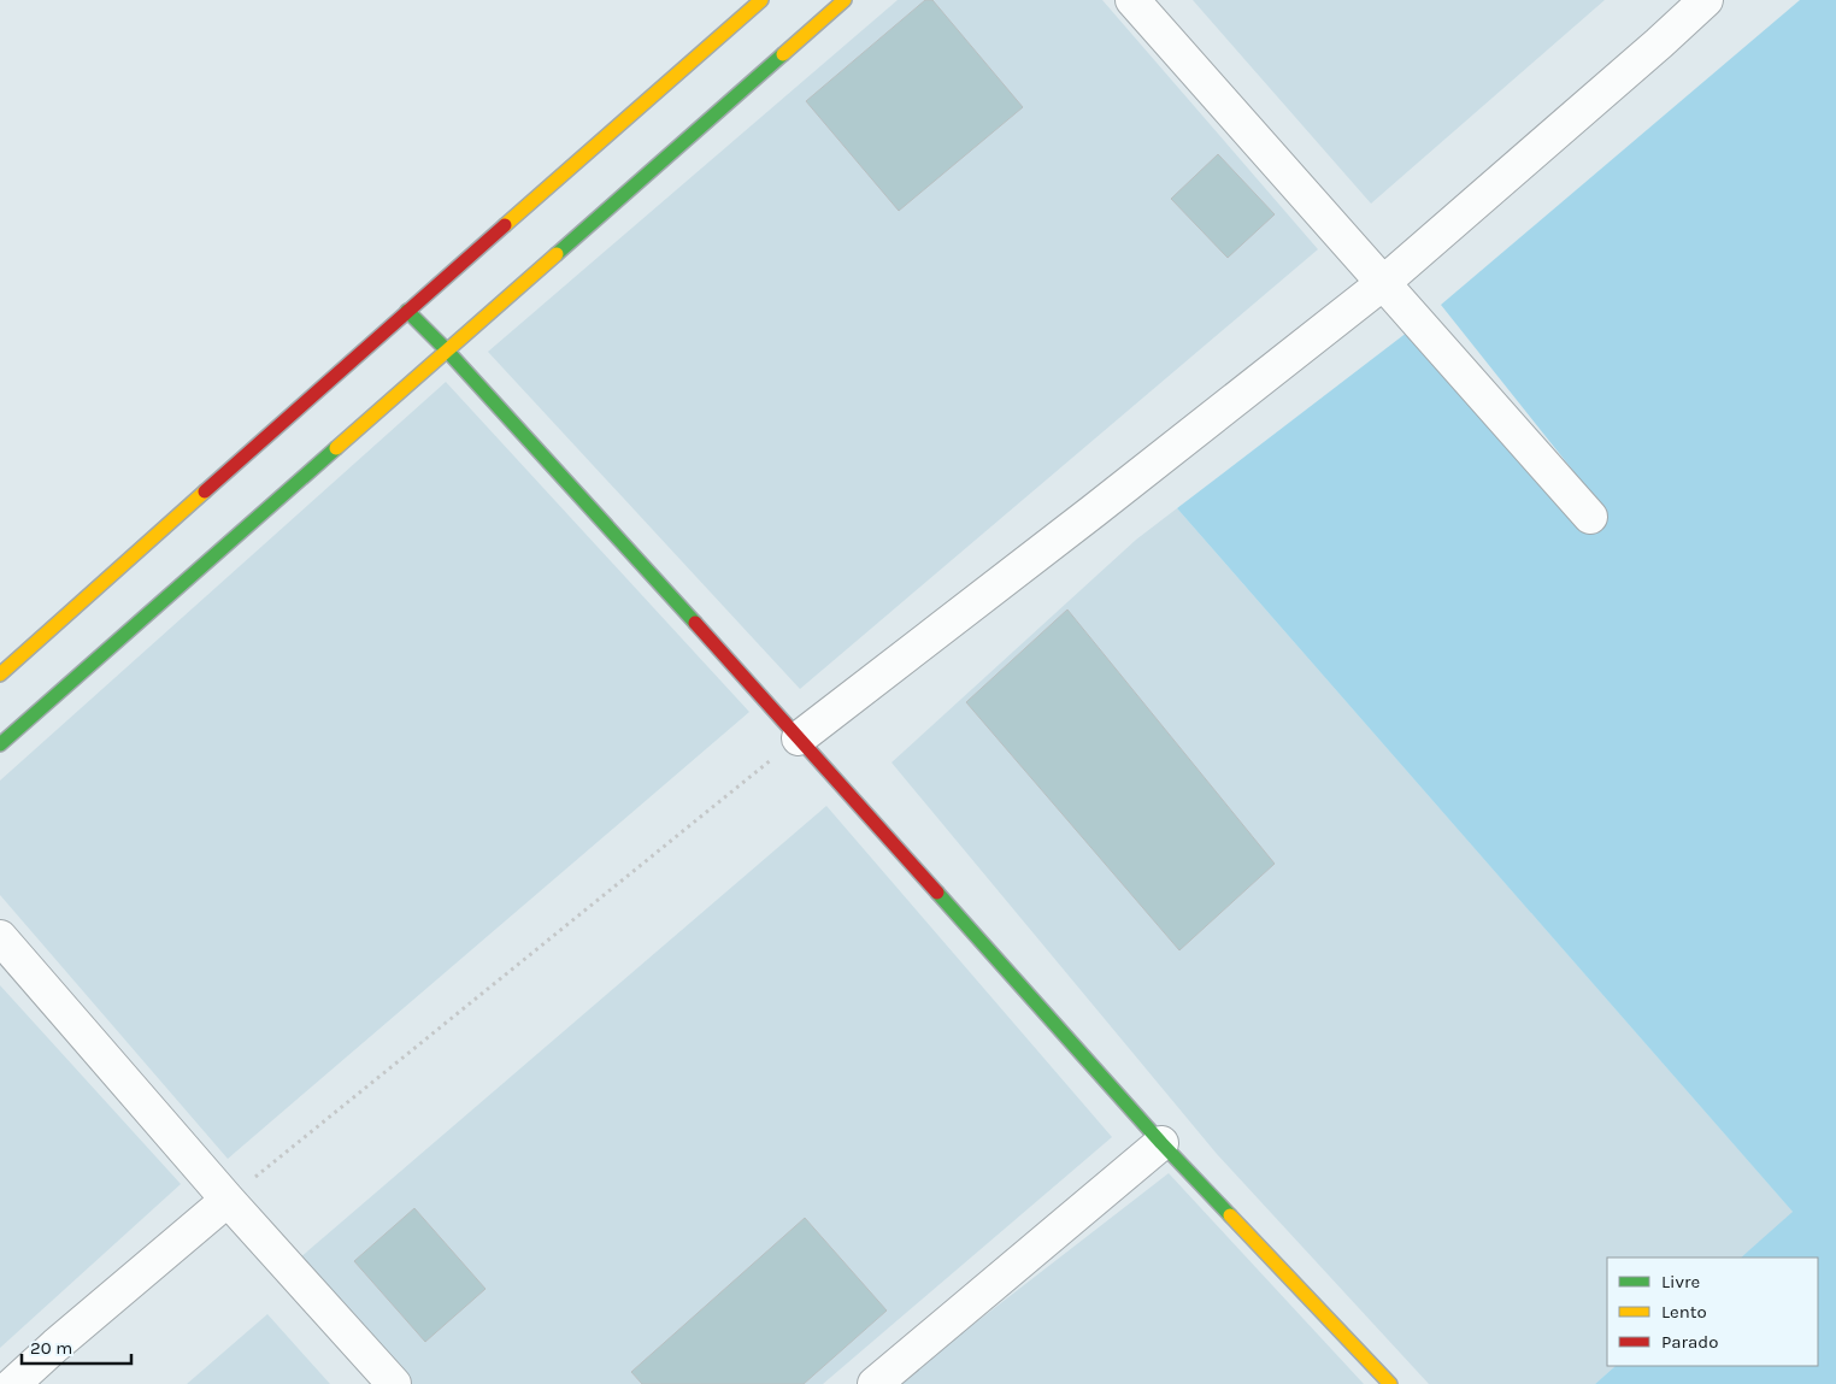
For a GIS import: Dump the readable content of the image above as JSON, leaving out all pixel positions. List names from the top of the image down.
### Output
{
  "legend": ["Livre", "Lento", "Parado"],
  "scale_bar": "20 m"
}
